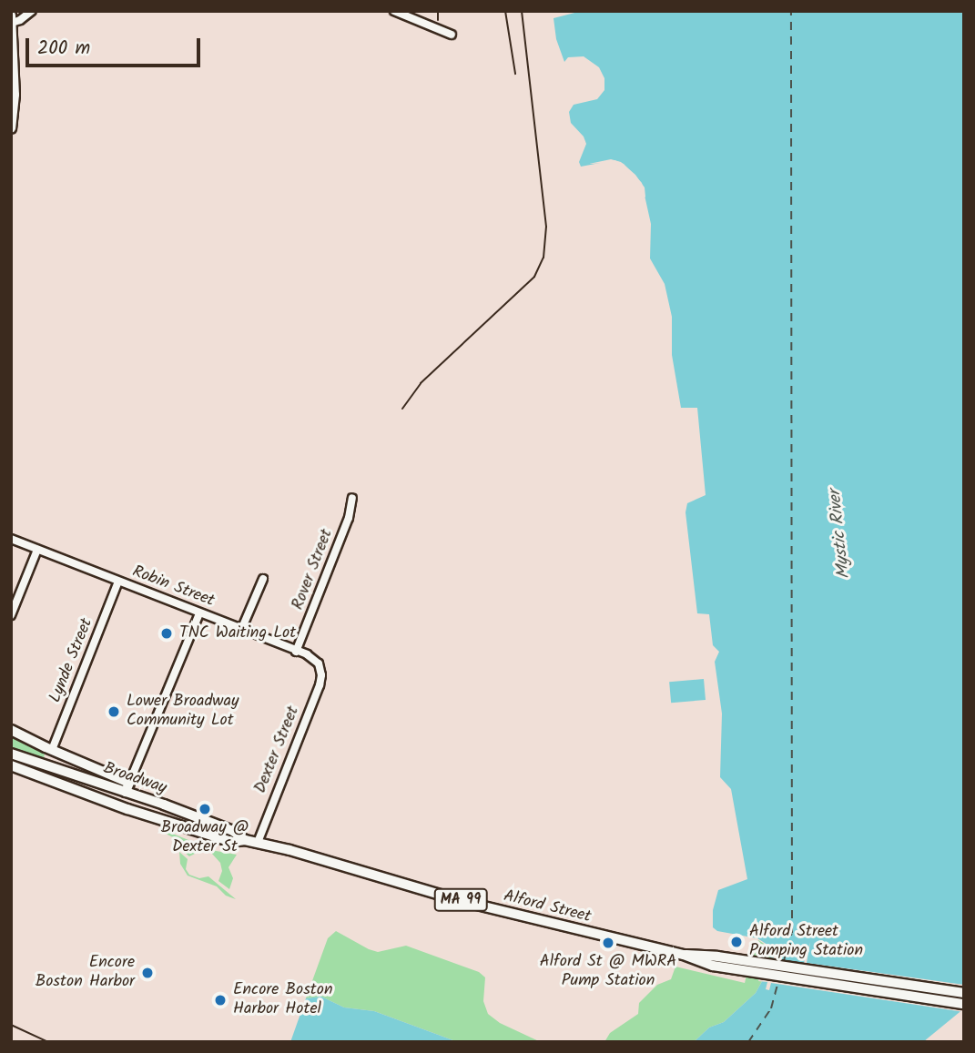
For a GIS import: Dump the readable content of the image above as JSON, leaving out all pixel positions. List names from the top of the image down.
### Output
{
  "streets": {
    "main road": ["Broadway", "MA 99", "Alford Street"],
    "street": [
      "Rover Street",
      "Robin Street",
      "Lynde Street",
      "Dexter Street"
    ]
  },
  "crossings": [
    ["Rover Street", "Robin Street"],
    ["Robin Street", "Lynde Street"],
    ["Robin Street", "Dexter Street"],
    ["Dexter Street", "Broadway"],
    ["Dexter Street", "Alford Street"],
    ["Broadway", "Alford Street"]
  ],
  "water": ["Mystic River"],
  "places": [
    "TNC Waiting Lot",
    "Lower Broadway Community Lot",
    "Broadway @ Dexter St",
    "Alford Street Pumping Station",
    "Alford St @ MWRA Pump Station",
    "Encore Boston Harbor",
    "Encore Boston Harbor Hotel"
  ],
  "scale_bar": "200 m"
}
